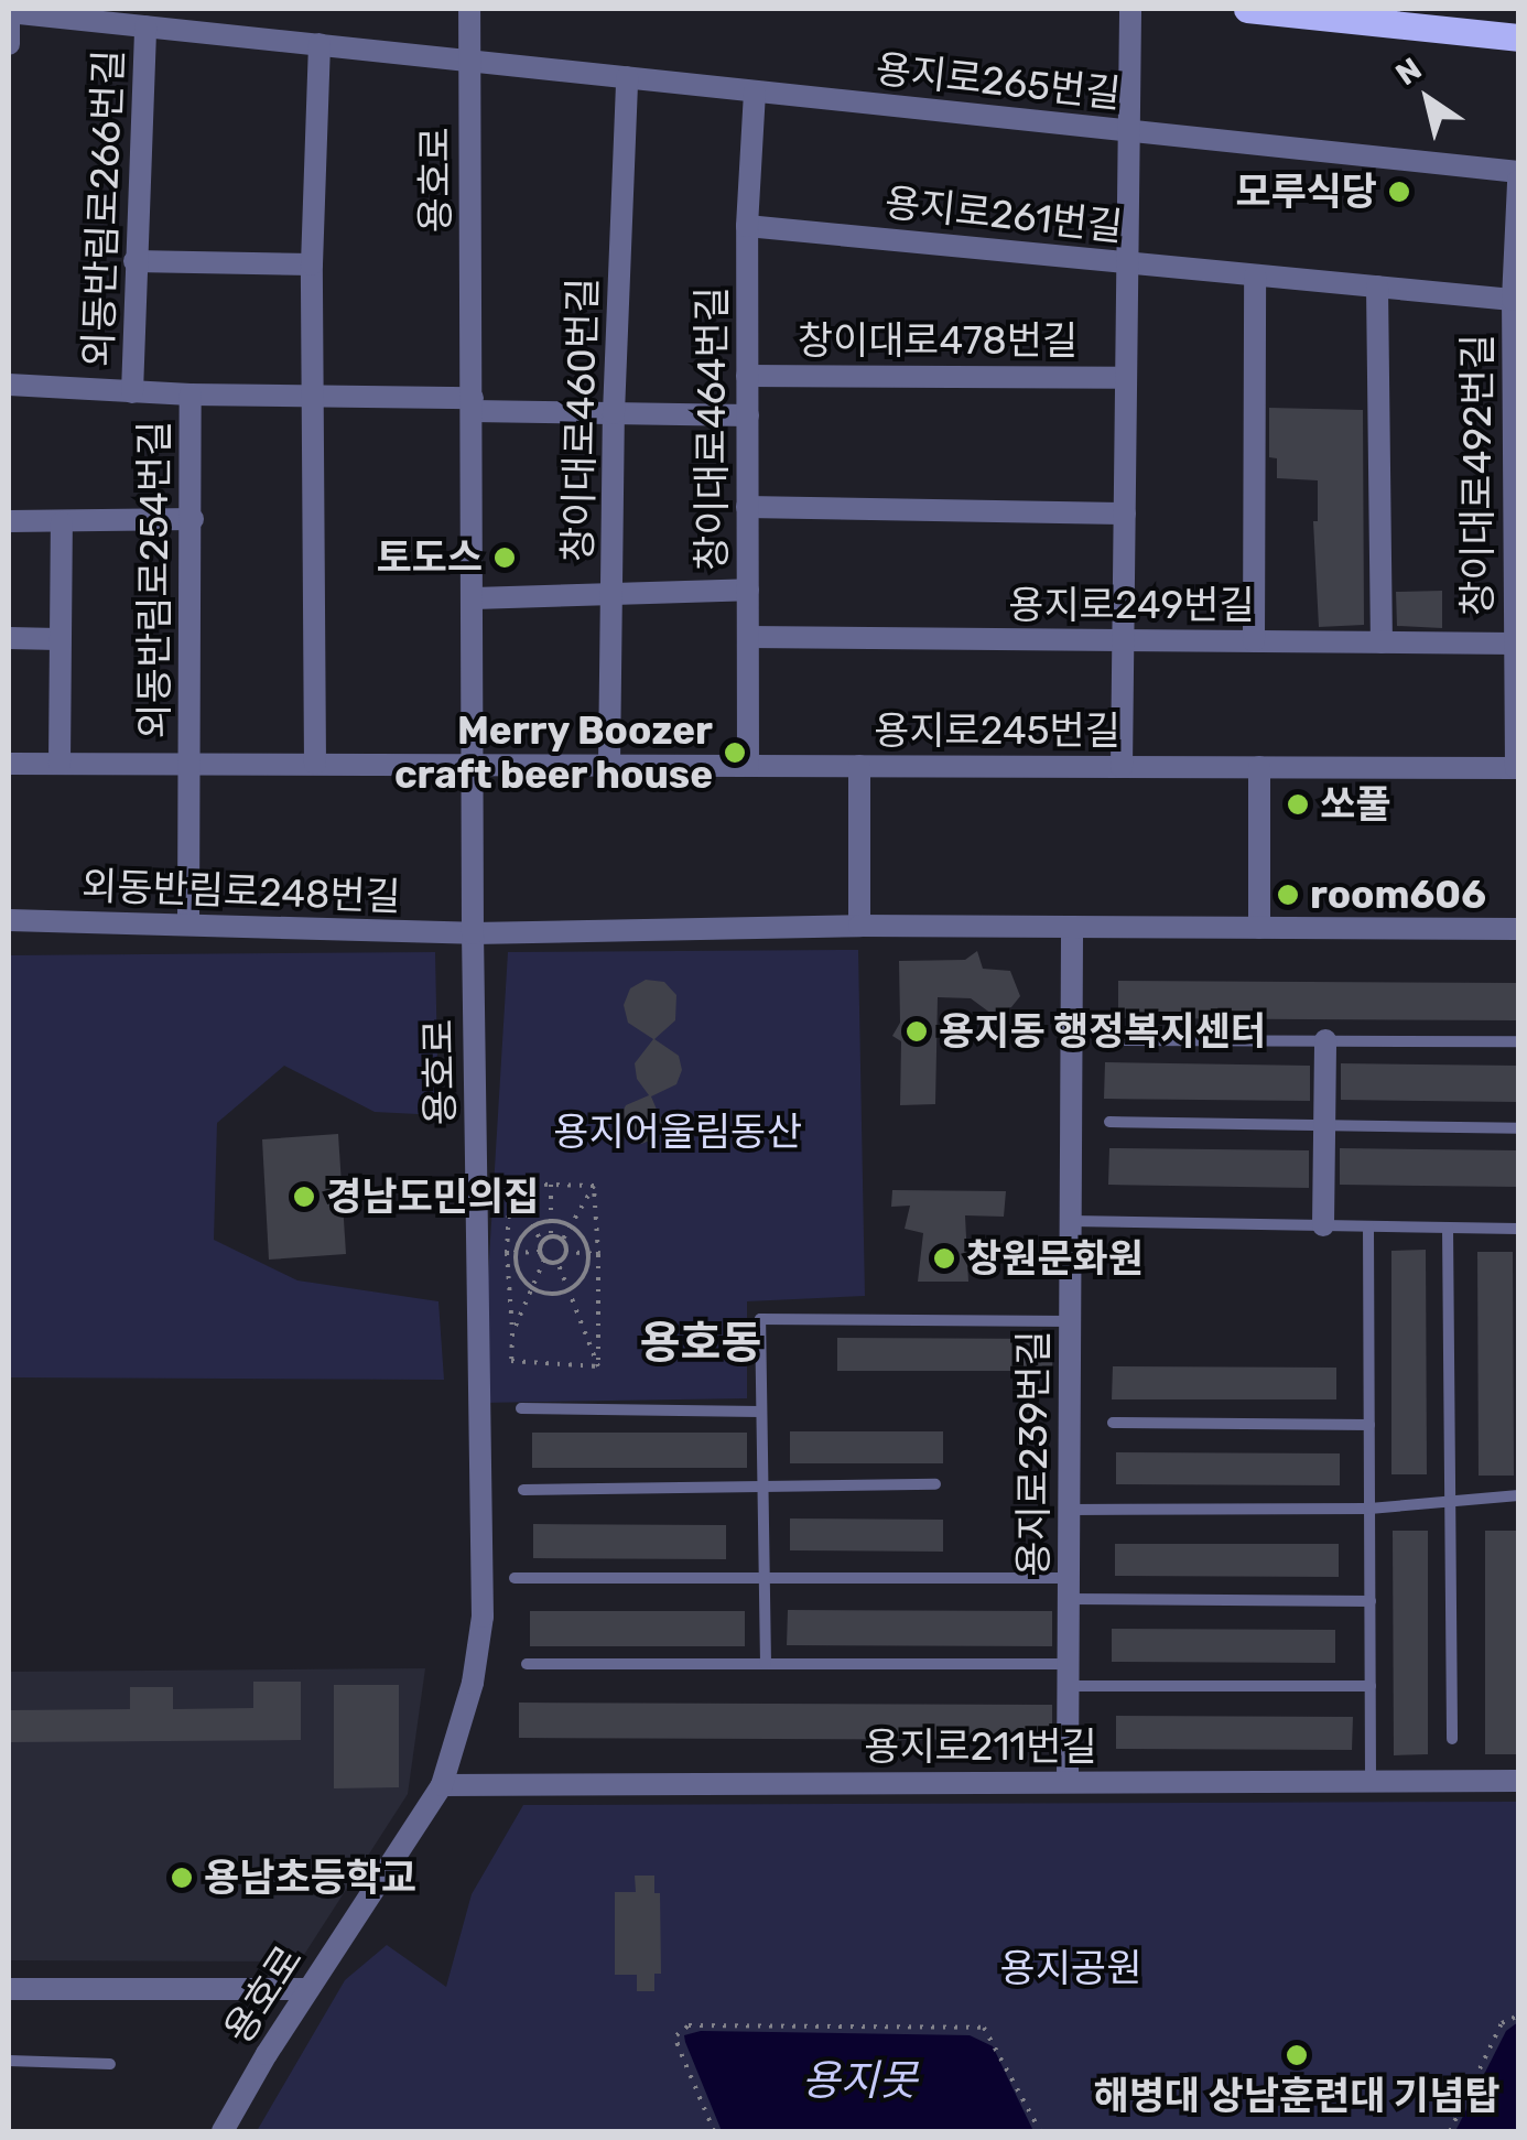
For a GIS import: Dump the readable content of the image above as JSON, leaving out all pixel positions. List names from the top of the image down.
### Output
{
  "streets": {
    "street": [
      "용지로265번길",
      "용호로",
      "외동반림로266번길",
      "용지로261번길",
      "창이대로478번길",
      "창이대로460번길",
      "창이대로464번길",
      "창이대로492번길",
      "외동반림로254번길",
      "용지로249번길",
      "용지로245번길",
      "외동반림로248번길",
      "용지로239번길",
      "용지로211번길"
    ]
  },
  "crossings": [
    ["용지로265번길", "용호로"],
    ["용지로265번길", "외동반림로266번길"],
    ["용지로265번길", "창이대로478번길"],
    ["용지로265번길", "창이대로460번길"],
    ["용지로265번길", "창이대로464번길"],
    ["용호로", "외동반림로266번길"],
    ["용호로", "외동반림로254번길"],
    ["용호로", "용지로245번길"],
    ["용호로", "외동반림로248번길"],
    ["용호로", "용지로211번길"],
    ["외동반림로266번길", "창이대로460번길"],
    ["외동반림로266번길", "창이대로464번길"],
    ["외동반림로266번길", "외동반림로254번길"],
    ["용지로261번길", "창이대로478번길"],
    ["용지로261번길", "창이대로464번길"],
    ["용지로261번길", "창이대로492번길"],
    ["창이대로478번길", "창이대로464번길"],
    ["창이대로478번길", "용지로249번길"],
    ["창이대로478번길", "용지로245번길"],
    ["창이대로460번길", "용지로245번길"],
    ["창이대로464번길", "용지로249번길"],
    ["창이대로464번길", "용지로245번길"],
    ["창이대로492번길", "용지로249번길"],
    ["창이대로492번길", "용지로245번길"],
    ["외동반림로254번길", "용지로245번길"],
    ["용지로239번길", "용지로211번길"]
  ],
  "districts": ["용호동"],
  "water": ["용지못"],
  "parks": ["용지어울림동산", "용지공원"],
  "places": [
    "모루식당",
    "토도스",
    "Merry Boozer craft beer house",
    "쏘풀",
    "room606",
    "용지동 행정복지센터",
    "경남도민의집",
    "창원문화원",
    "용남초등학교",
    "해병대 상남훈련대 기념탑"
  ],
  "north": "top left"
}
